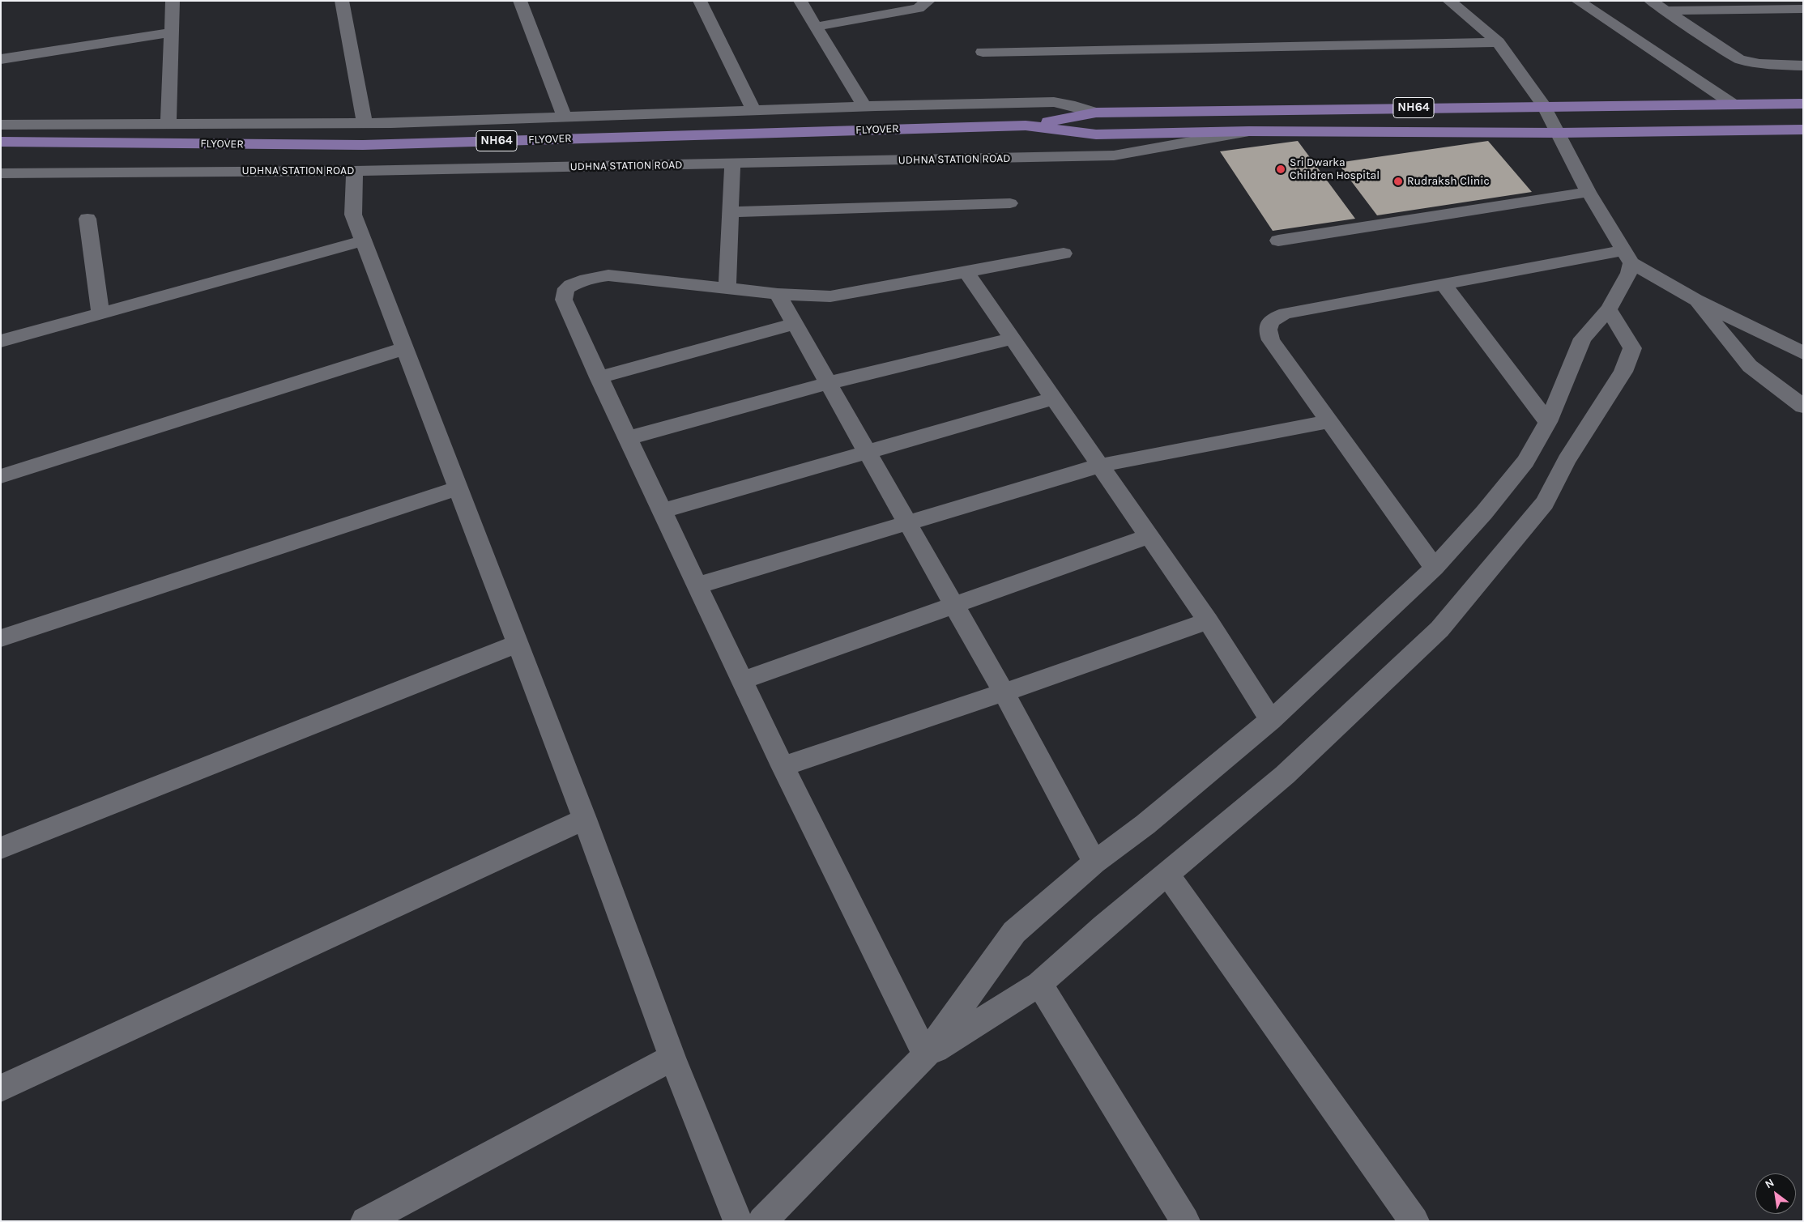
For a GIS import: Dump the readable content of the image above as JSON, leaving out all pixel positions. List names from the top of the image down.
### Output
{
  "streets": {
    "main road": ["NH64", "FLYOVER"],
    "street": ["UDHNA STATION ROAD"]
  },
  "crossings": [
    ["NH64", "FLYOVER"],
    ["NH64", "UDHNA STATION ROAD"]
  ],
  "places": ["Sri Dwarka Children Hospital", "Rudraksh Clinic"],
  "north": "top left"
}
